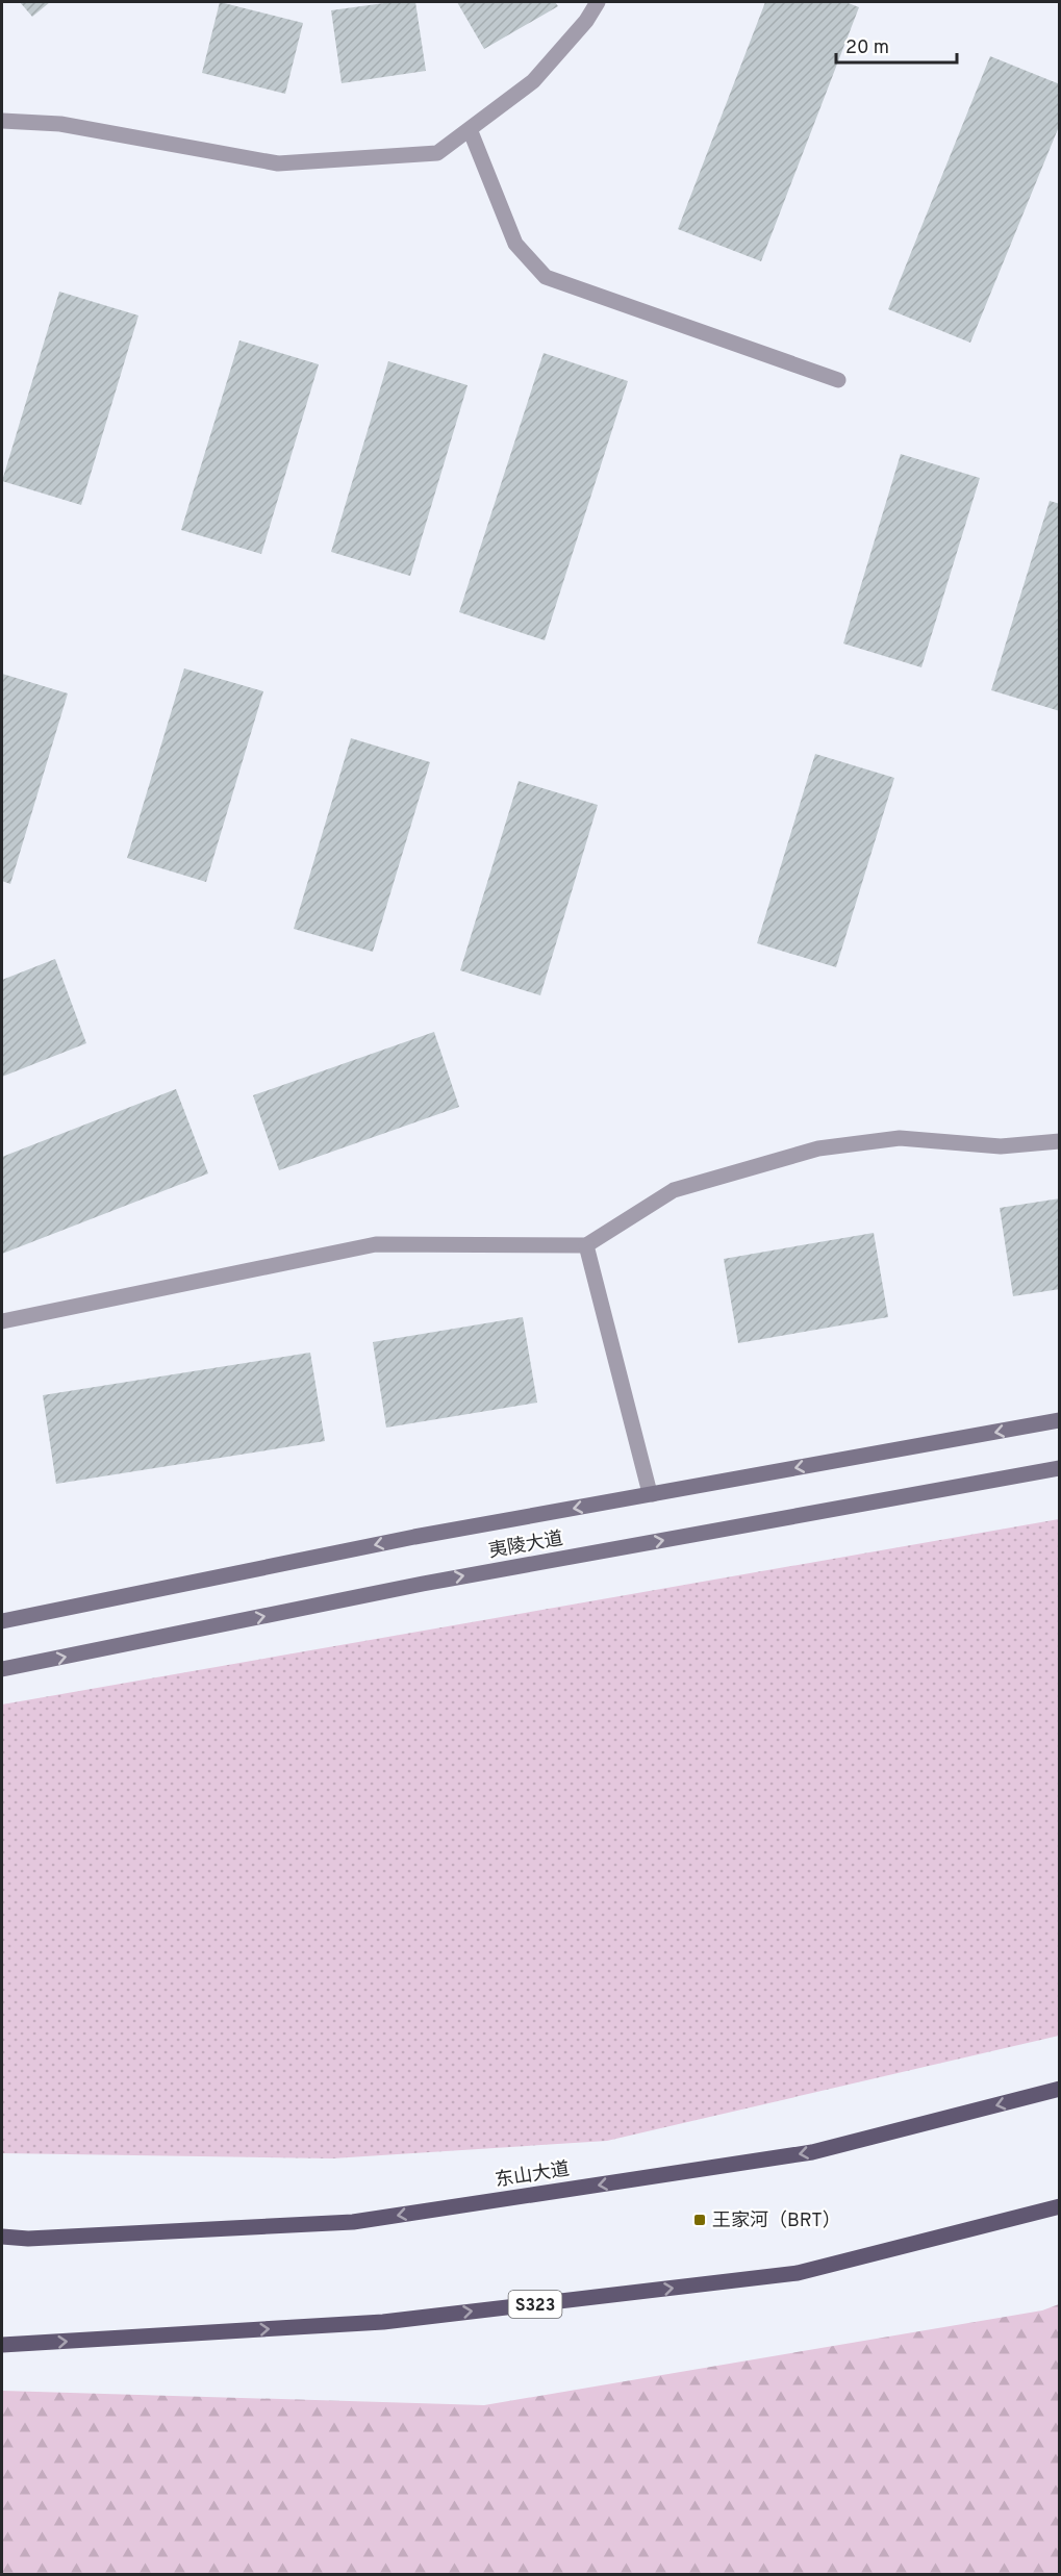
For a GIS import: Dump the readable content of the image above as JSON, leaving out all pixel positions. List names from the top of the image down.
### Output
{
  "streets": {
    "main road": ["夷陵大道", "东山大道", "S323"]
  },
  "places": {
    "transit": ["王家河（BRT）"]
  },
  "scale_bar": "20 m"
}
